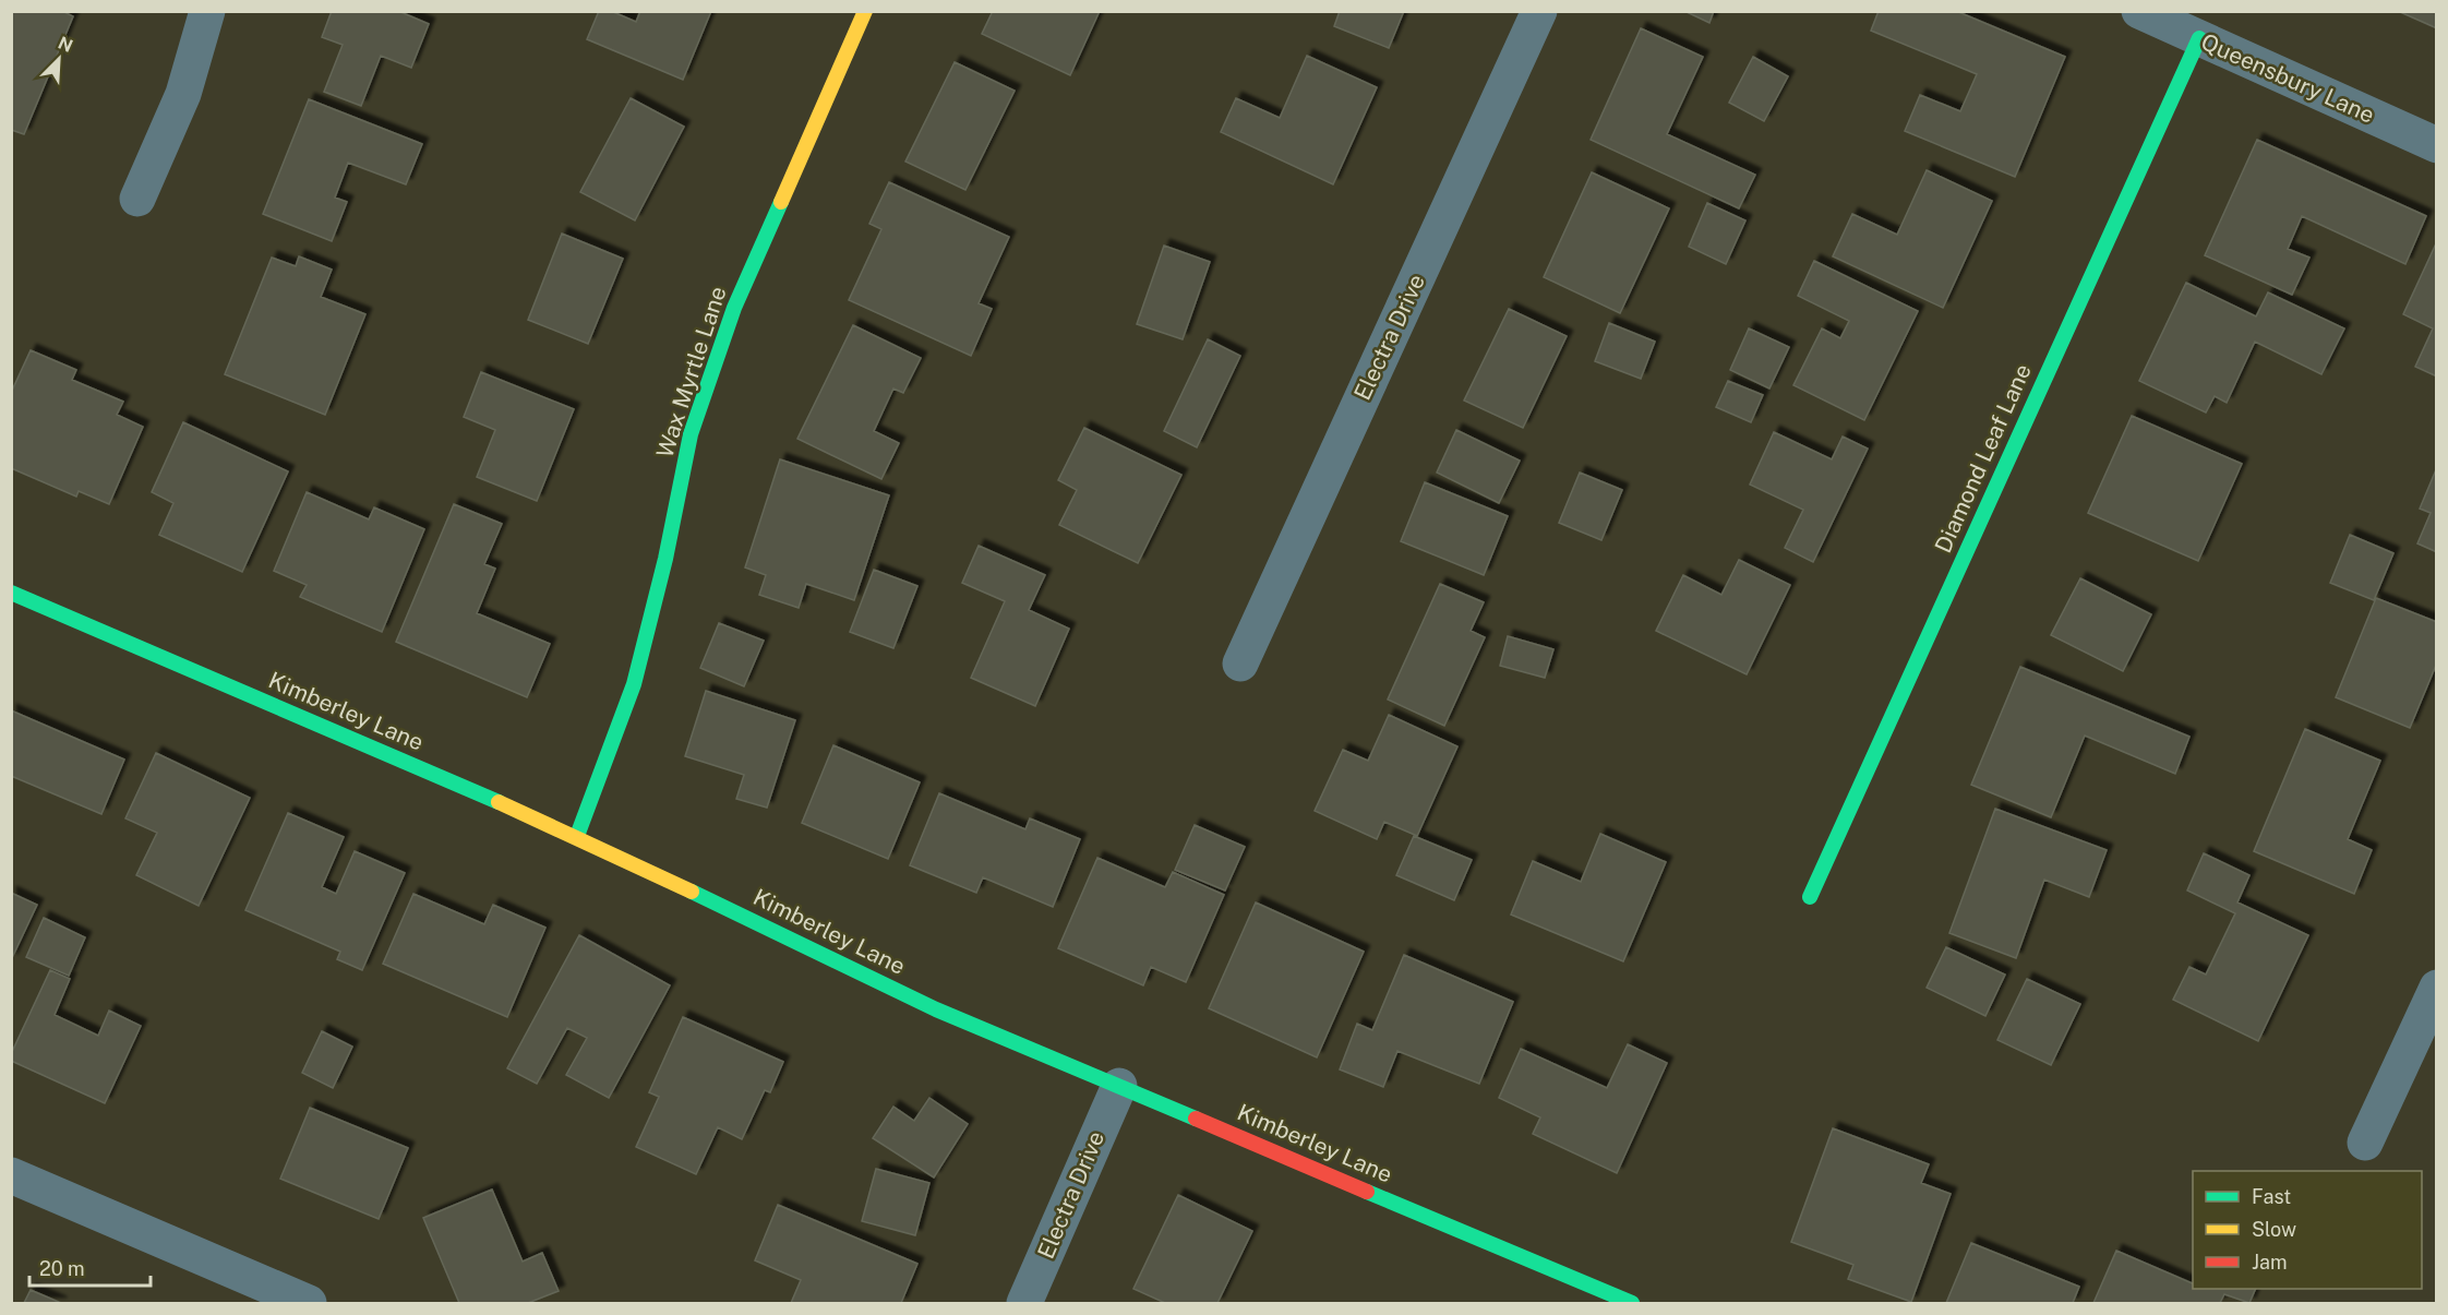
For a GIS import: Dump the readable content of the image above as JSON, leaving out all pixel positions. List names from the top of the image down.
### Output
{
  "streets": {
    "street": [
      "Queensbury Lane",
      "Electra Drive",
      "Wax Myrtle Lane",
      "Diamond Leaf Lane",
      "Kimberley Lane"
    ]
  },
  "crossings": [
    ["Queensbury Lane", "Diamond Leaf Lane"],
    ["Electra Drive", "Kimberley Lane"],
    ["Wax Myrtle Lane", "Kimberley Lane"]
  ],
  "legend": ["Fast", "Slow", "Jam"],
  "scale_bar": "20 m",
  "north": "top right"
}
